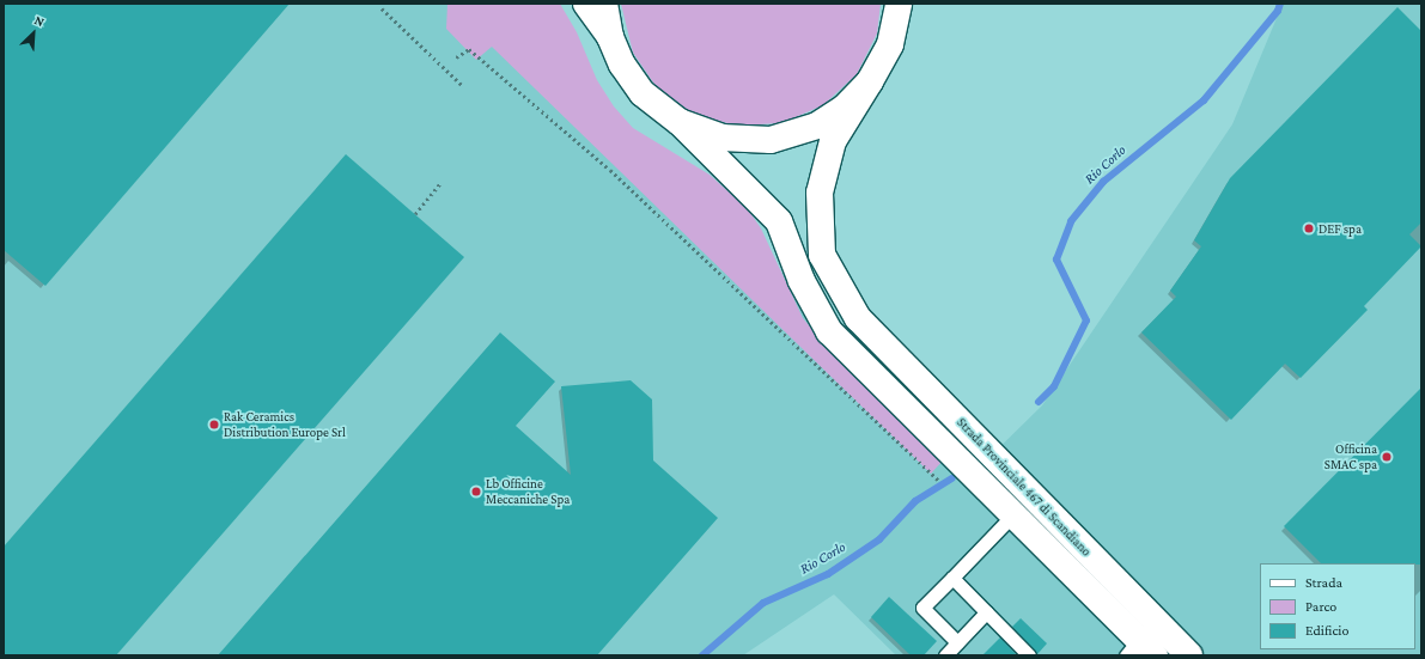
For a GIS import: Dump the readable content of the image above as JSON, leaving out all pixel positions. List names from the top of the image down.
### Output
{
  "streets": {
    "main road": ["Strada Provinciale 467 di Scandiano"]
  },
  "water": ["Rio Corlo"],
  "places": [
    "DEF spa",
    "Rak Ceramics Distribution Europe Srl",
    "Officina SMAC spa",
    "Lb Officine Meccaniche Spa"
  ],
  "legend": ["Strada", "Parco", "Edificio"],
  "north": "top right"
}
